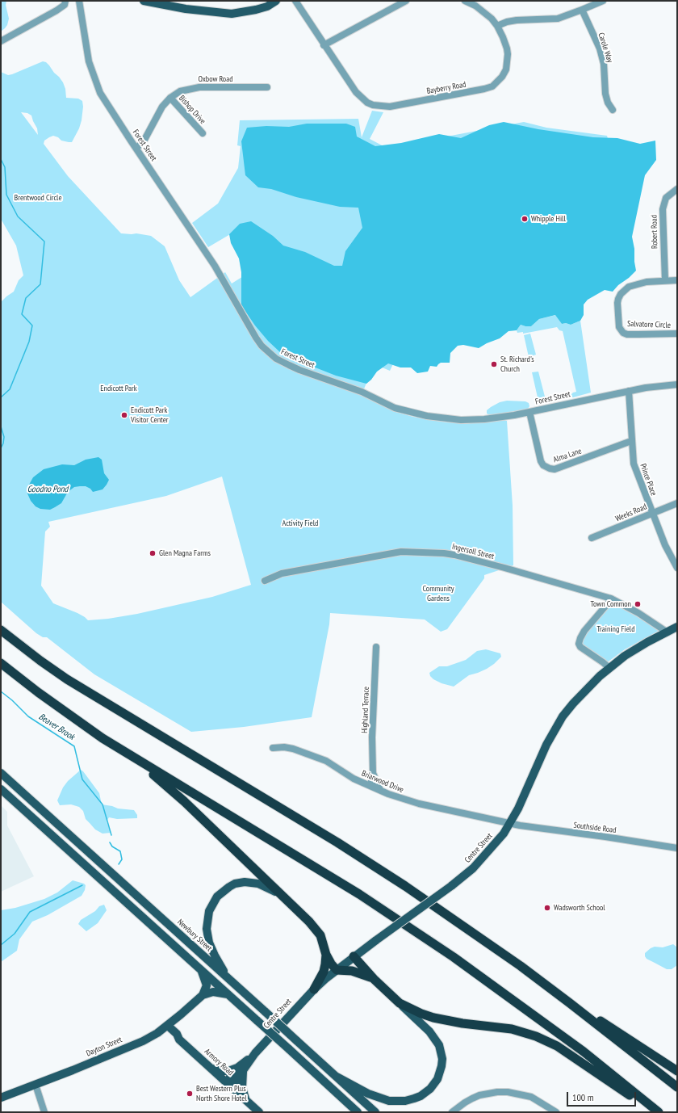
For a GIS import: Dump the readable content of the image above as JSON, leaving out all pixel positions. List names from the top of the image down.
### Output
{
  "streets": {
    "main road": [
      "Centre Street",
      "Newbury Street",
      "Dayton Street",
      "Armory Road"
    ],
    "street": [
      "Carole Way",
      "Oxbow Road",
      "Bayberry Road",
      "Bishop Drive",
      "Forest Street",
      "Robert Road",
      "Salvatore Circle",
      "Alma Lane",
      "Prince Place",
      "Weeks Road",
      "Ingersoll Street",
      "Highland Terrace",
      "Briarwood Drive",
      "Southside Road"
    ]
  },
  "crossings": [
    ["Oxbow Road", "Bishop Drive"],
    ["Oxbow Road", "Forest Street"],
    ["Forest Street", "Alma Lane"],
    ["Forest Street", "Prince Place"],
    ["Robert Road", "Salvatore Circle"],
    ["Alma Lane", "Prince Place"],
    ["Prince Place", "Weeks Road"],
    ["Ingersoll Street", "Centre Street"],
    ["Highland Terrace", "Briarwood Drive"],
    ["Briarwood Drive", "Southside Road"],
    ["Briarwood Drive", "Centre Street"],
    ["Southside Road", "Centre Street"],
    ["Centre Street", "Armory Road"],
    ["Dayton Street", "Armory Road"]
  ],
  "water": ["Goodno Pond", "Beaver Brook"],
  "parks": [
    "Brentwood Circle",
    "Endicott Park",
    "Activity Field",
    "Community Gardens",
    "Training Field"
  ],
  "places": [
    "Whipple Hill",
    "St. Richard's Church",
    "Endicott Park Visitor Center",
    "Glen Magna Farms",
    "Town Common",
    "Wadsworth School",
    "Best Western Plus North Shore Hotel"
  ],
  "scale_bar": "100 m"
}
